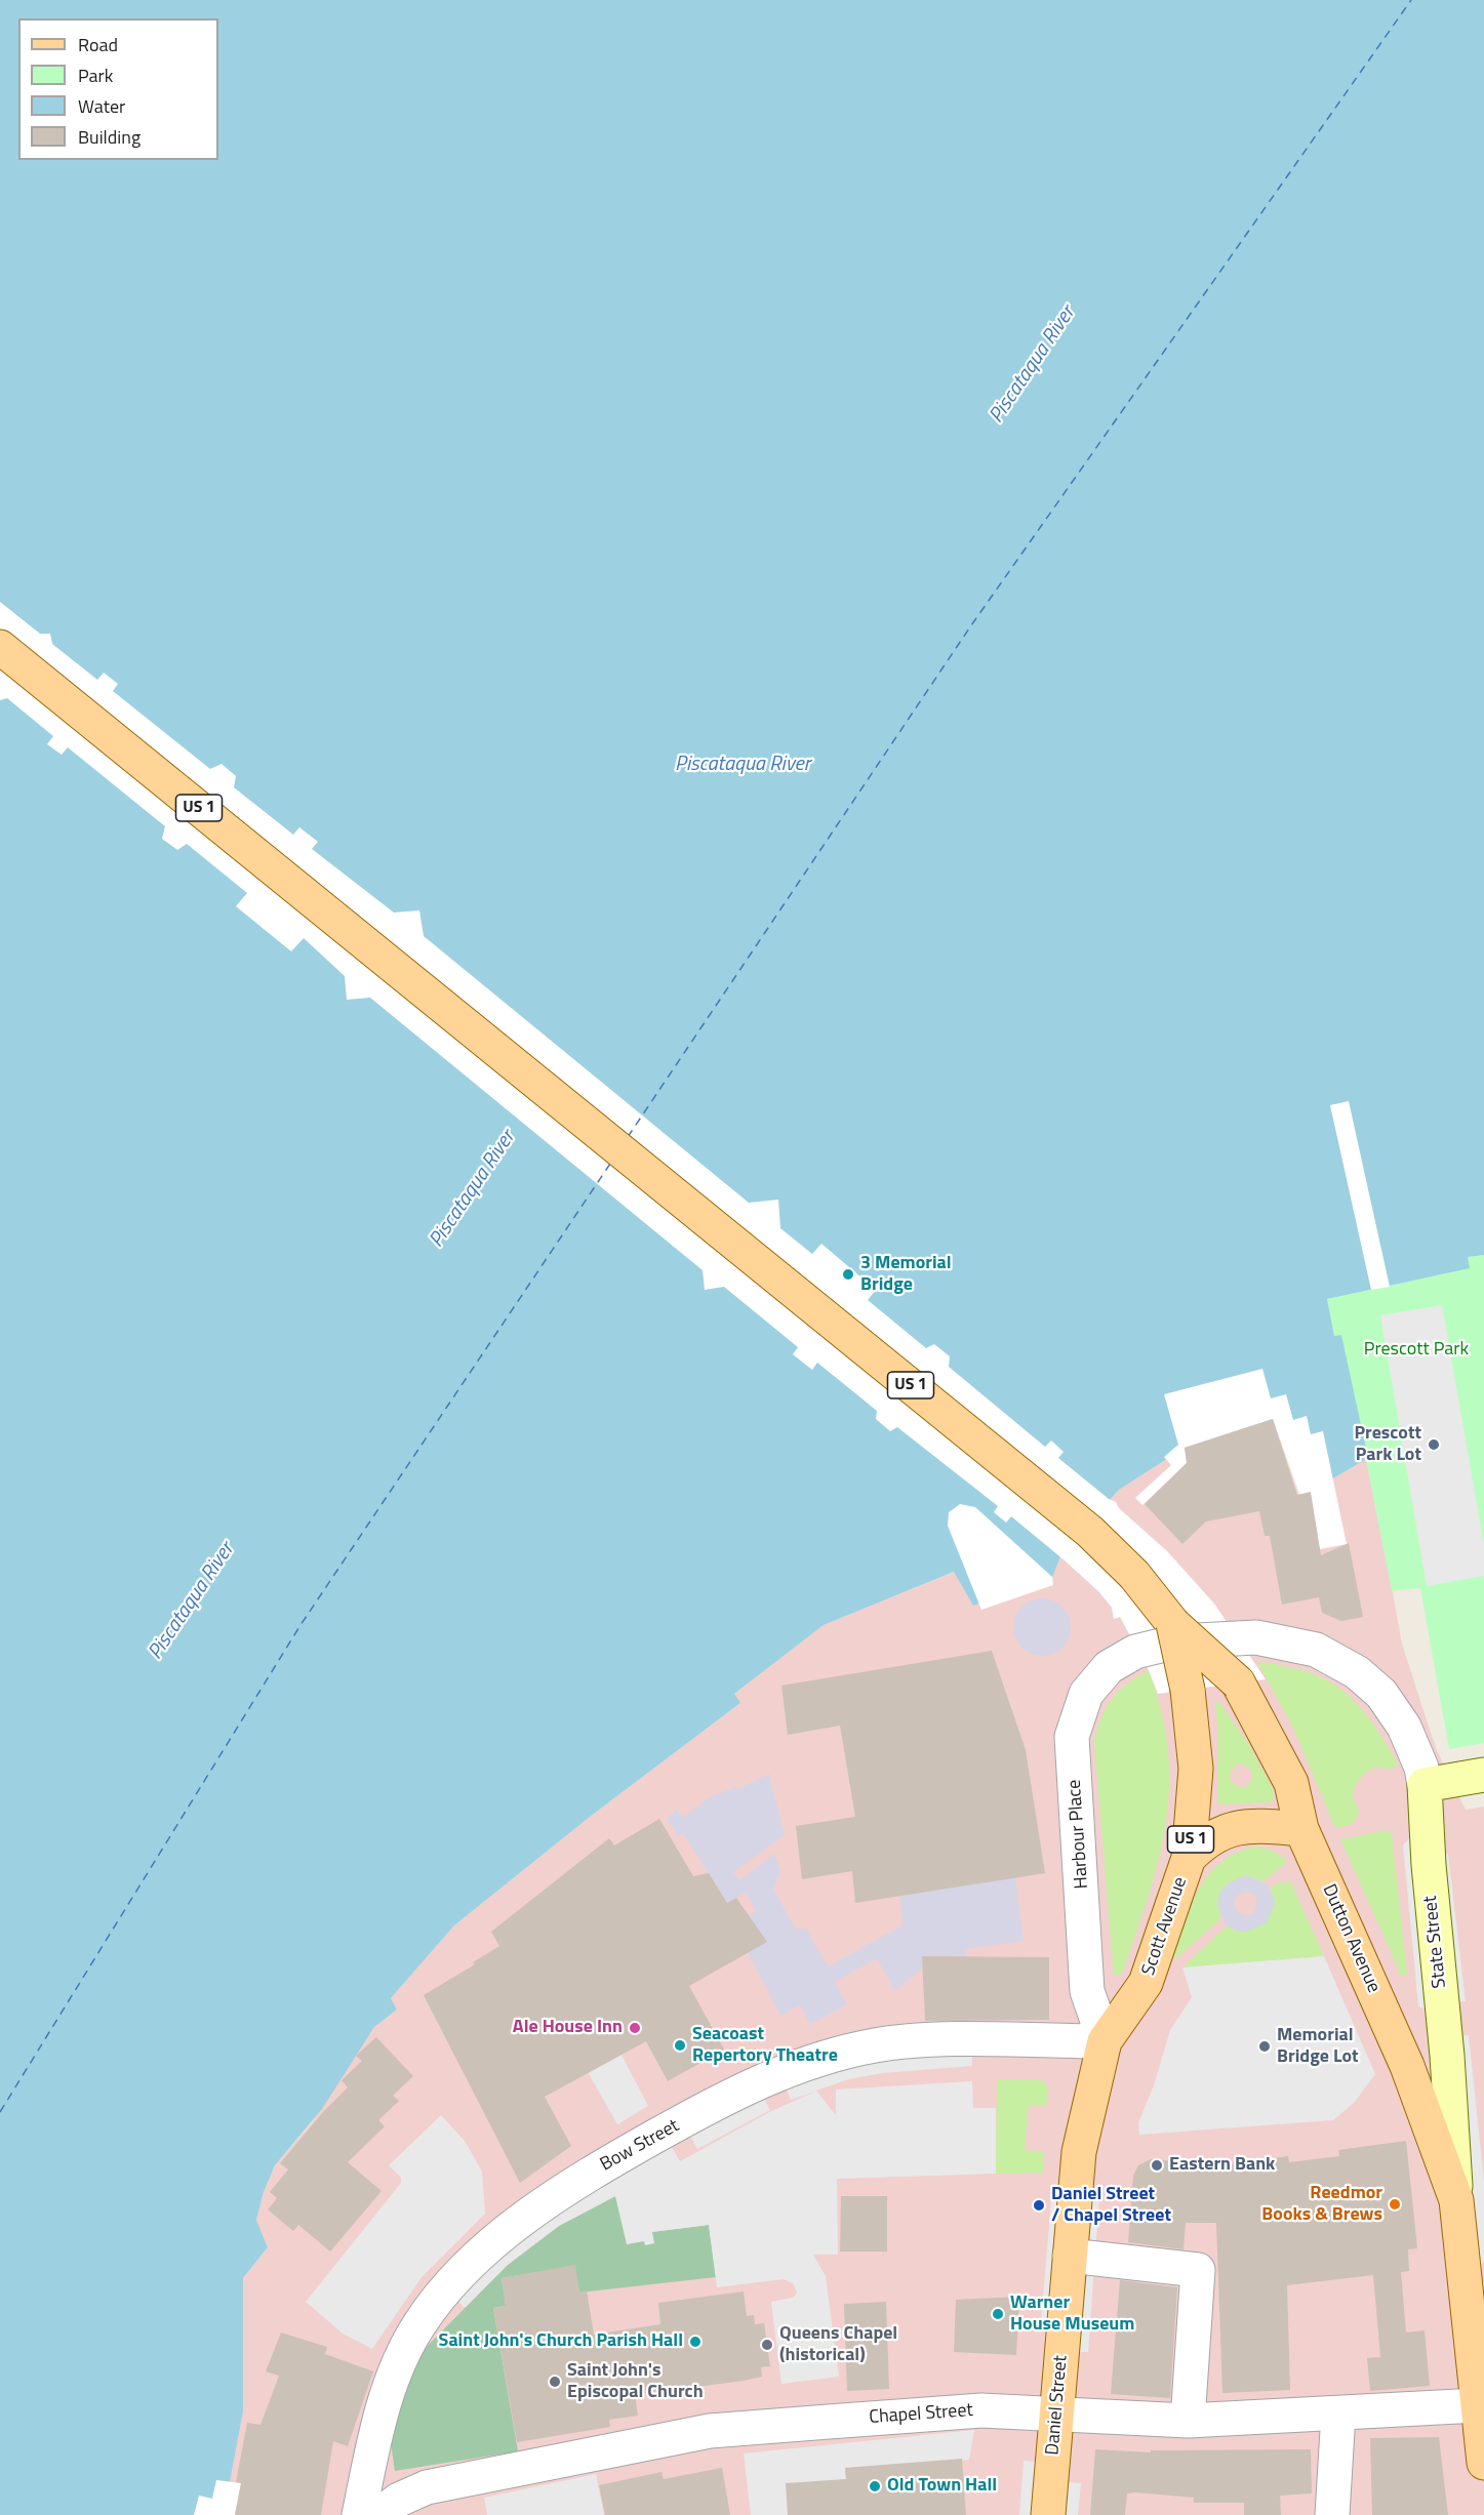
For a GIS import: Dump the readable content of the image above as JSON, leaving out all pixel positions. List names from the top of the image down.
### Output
{
  "streets": {
    "main road": [
      "US 1",
      "Scott Avenue",
      "Dutton Avenue",
      "State Street",
      "Daniel Street"
    ],
    "street": ["Harbour Place", "Bow Street", "Chapel Street"]
  },
  "crossings": [
    ["US 1", "Scott Avenue"],
    ["US 1", "Dutton Avenue"],
    ["Harbour Place", "Scott Avenue"],
    ["Harbour Place", "State Street"],
    ["Harbour Place", "Bow Street"],
    ["Harbour Place", "Daniel Street"],
    ["Scott Avenue", "Dutton Avenue"],
    ["Scott Avenue", "Bow Street"],
    ["Scott Avenue", "Daniel Street"],
    ["Dutton Avenue", "State Street"],
    ["State Street", "Chapel Street"],
    ["Bow Street", "Daniel Street"],
    ["Daniel Street", "Chapel Street"]
  ],
  "water": ["Piscataqua River"],
  "parks": ["Prescott Park"],
  "places": [
    "3 Memorial Bridge",
    "Prescott Park Lot",
    "Ale House Inn",
    "Seacoast Repertory Theatre",
    "Memorial Bridge Lot",
    "Eastern Bank",
    "Reedmor Books & Brews",
    "Daniel Street / Chapel Street",
    "Warner House Museum",
    "Saint John's Church Parish Hall",
    "Queens Chapel (historical)",
    "Saint John's Episcopal Church",
    "Old Town Hall"
  ],
  "legend": [
    "Road",
    "Park",
    "Water",
    "Building"
  ]
}
